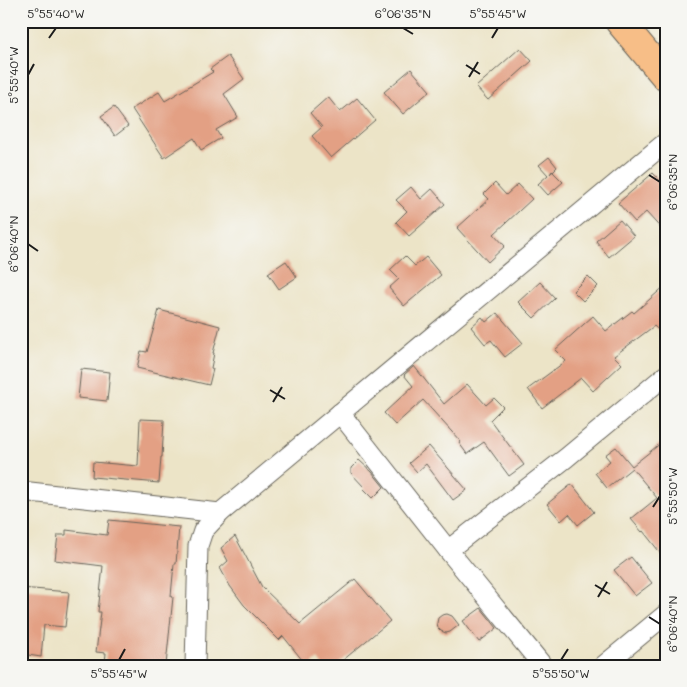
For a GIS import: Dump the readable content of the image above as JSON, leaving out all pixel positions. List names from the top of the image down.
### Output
{
  "coordinates": [
    "5°55'40\"W",
    "6°06'35\"N",
    "5°55'45\"W",
    "6°06'40\"N",
    "5°55'50\"W"
  ]
}
